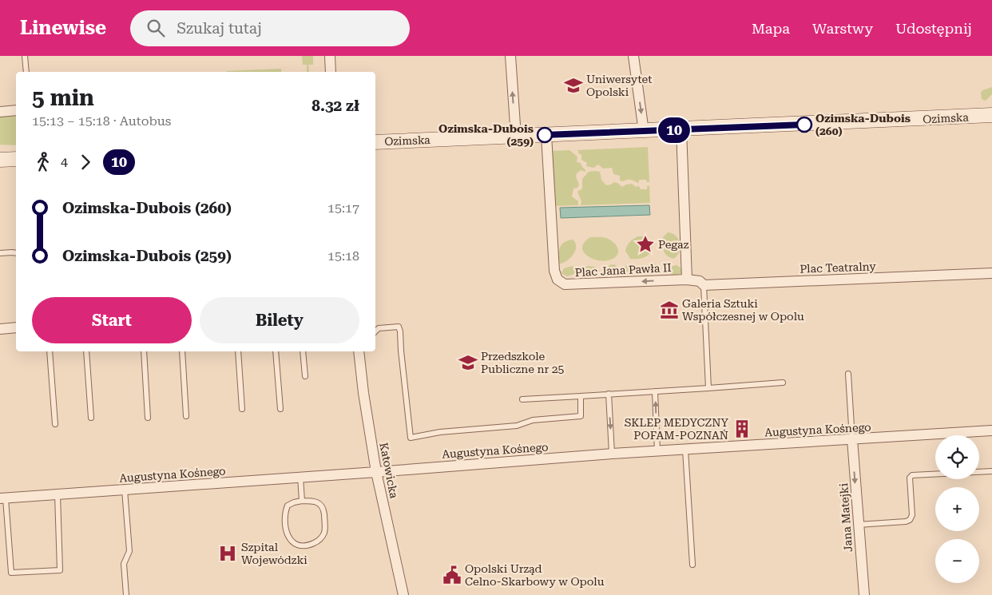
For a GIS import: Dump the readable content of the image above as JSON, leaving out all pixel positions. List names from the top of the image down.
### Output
{
  "streets": {
    "main road": ["Ozimska"],
    "street": [
      "Plac Teatralny",
      "Plac Jana Pawła II",
      "Augustyna Kośnego",
      "Katowicka",
      "Jana Matejki"
    ]
  },
  "crossings": [
    ["Ozimska", "Plac Jana Pawła II"],
    ["Plac Teatralny", "Plac Jana Pawła II"],
    ["Augustyna Kośnego", "Katowicka"],
    ["Augustyna Kośnego", "Jana Matejki"]
  ],
  "one_way": ["Jana Matejki"],
  "places": {
    "school or university": ["Uniwersytet Opolski", "Przedszkole Publiczne nr 25"],
    "other": ["Ozimska-Dubois (260)", "Ozimska-Dubois (259)"],
    "place": ["Pegaz"],
    "museum": ["Galeria Sztuki Współczesnej w Opolu"],
    "building": ["SKLEP MEDYCZNY POFAM-POZNAŃ"],
    "hospital": ["Szpital Wojewódzki"],
    "public building": ["Opolski Urząd Celno-Skarbowy w Opolu"]
  },
  "lines": ["bus line 10"],
  "page": {
    "header": "Linewise",
    "search": "Szukaj tutaj",
    "nav": ["Mapa", "Warstwy", "Udostępnij"],
    "on_map": "10",
    "heading": ["5 min", "15:13 – 15:18 · Autobus", "8.32 zł"],
    "legs": ["4", "10"],
    "list": [
      {
        "name": "Ozimska-Dubois (260)",
        "value": "15:17"
      },
      {
        "name": "Ozimska-Dubois (259)",
        "value": "15:18"
      }
    ],
    "buttons": ["Start", "Bilety"],
    "map_buttons": ["+", "−"]
  }
}
